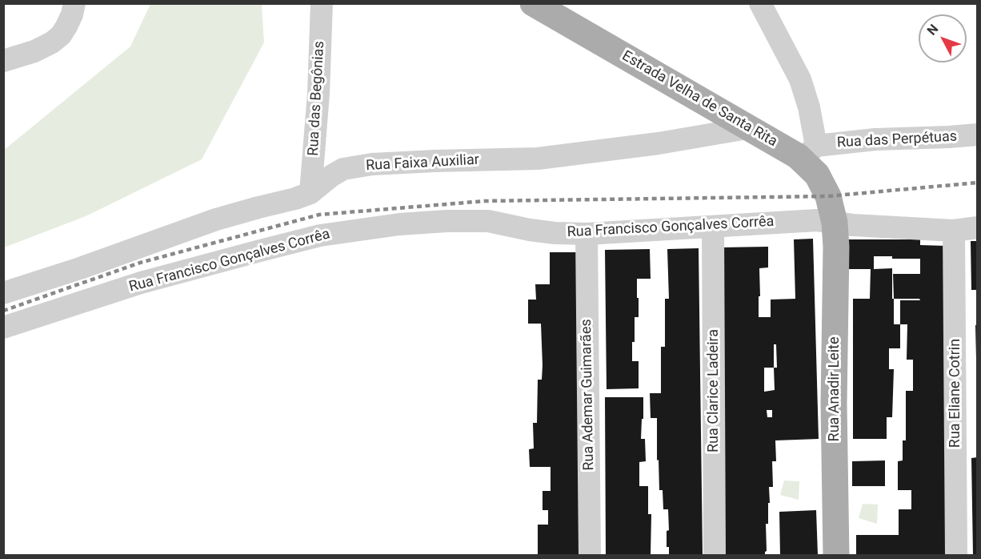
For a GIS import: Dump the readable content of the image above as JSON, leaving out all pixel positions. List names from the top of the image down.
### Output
{
  "streets": {
    "main road": ["Estrada Velha de Santa Rita", "Rua Anadir Leite"],
    "street": [
      "Rua das Begônias",
      "Rua das Perpétuas",
      "Rua Faixa Auxiliar",
      "Rua Francisco Gonçalves Corrêa",
      "Rua Clarice Ladeira",
      "Rua Eliane Cotrin",
      "Rua Ademar Guimarães"
    ]
  },
  "crossings": [
    ["Rua das Begônias", "Rua Faixa Auxiliar"],
    ["Estrada Velha de Santa Rita", "Rua das Perpétuas"],
    ["Estrada Velha de Santa Rita", "Rua Faixa Auxiliar"],
    ["Estrada Velha de Santa Rita", "Rua Francisco Gonçalves Corrêa"],
    ["Estrada Velha de Santa Rita", "Rua Anadir Leite"],
    ["Rua Francisco Gonçalves Corrêa", "Rua Anadir Leite"],
    ["Rua Francisco Gonçalves Corrêa", "Rua Clarice Ladeira"],
    ["Rua Francisco Gonçalves Corrêa", "Rua Eliane Cotrin"],
    ["Rua Francisco Gonçalves Corrêa", "Rua Ademar Guimarães"]
  ],
  "north": "top left"
}
